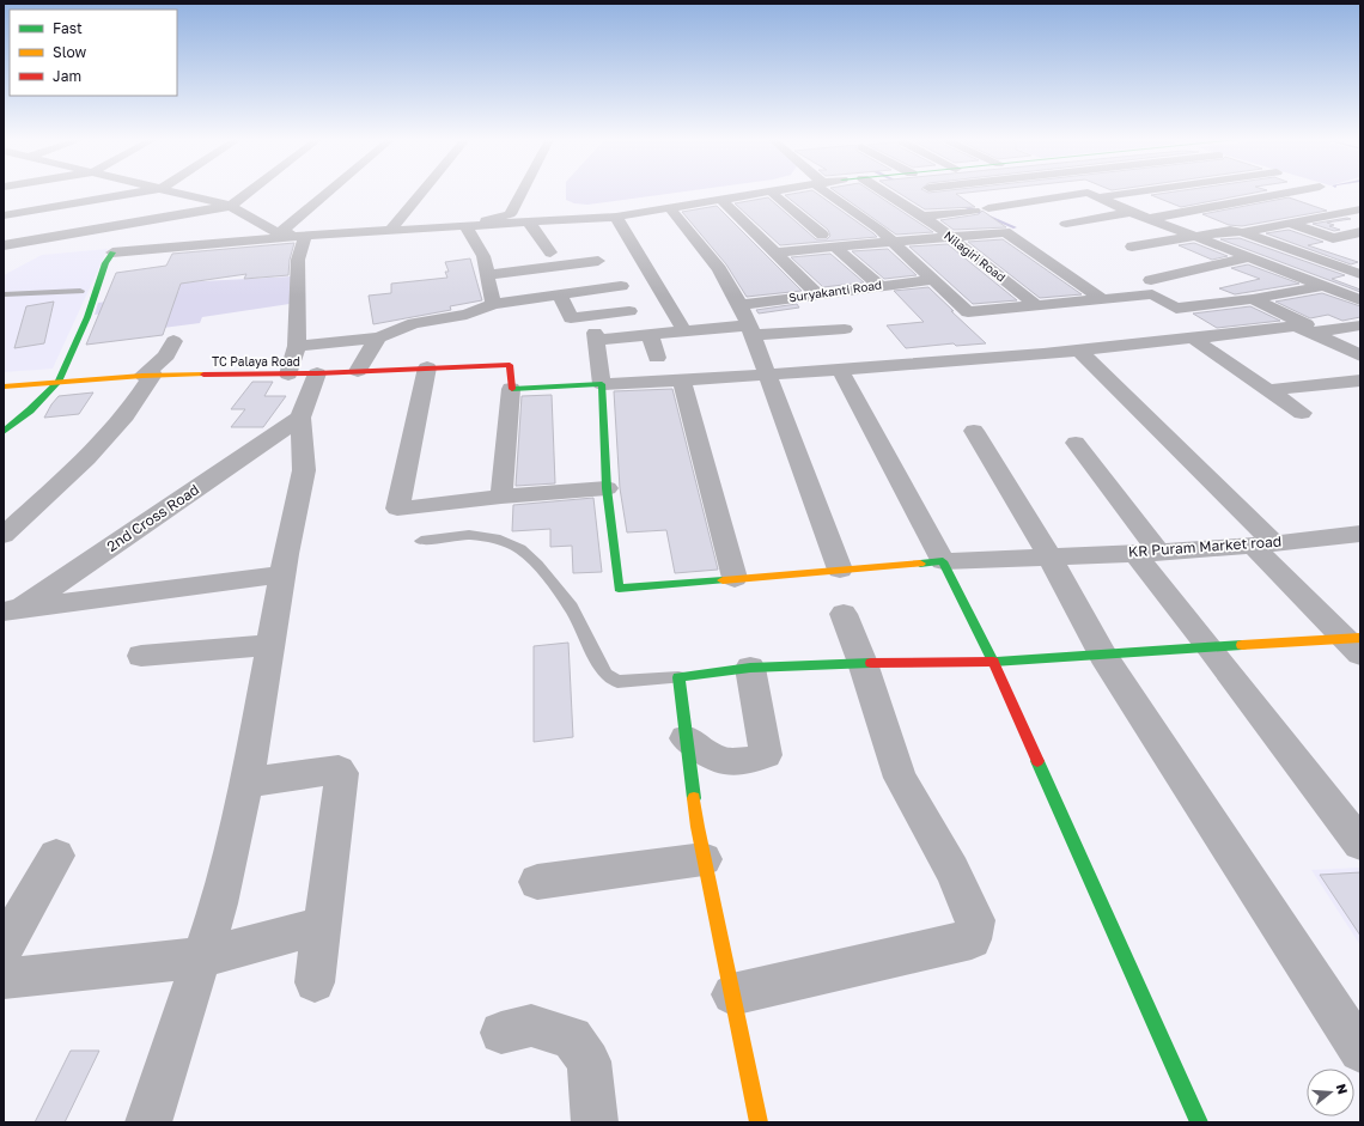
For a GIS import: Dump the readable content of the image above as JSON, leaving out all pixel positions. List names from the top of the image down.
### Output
{
  "streets": {
    "street": [
      "Nilagiri Road",
      "Suryakanti Road",
      "TC Palaya Road",
      "2nd Cross Road",
      "KR Puram Market road"
    ]
  },
  "legend": ["Fast", "Slow", "Jam"],
  "north": "right"
}
